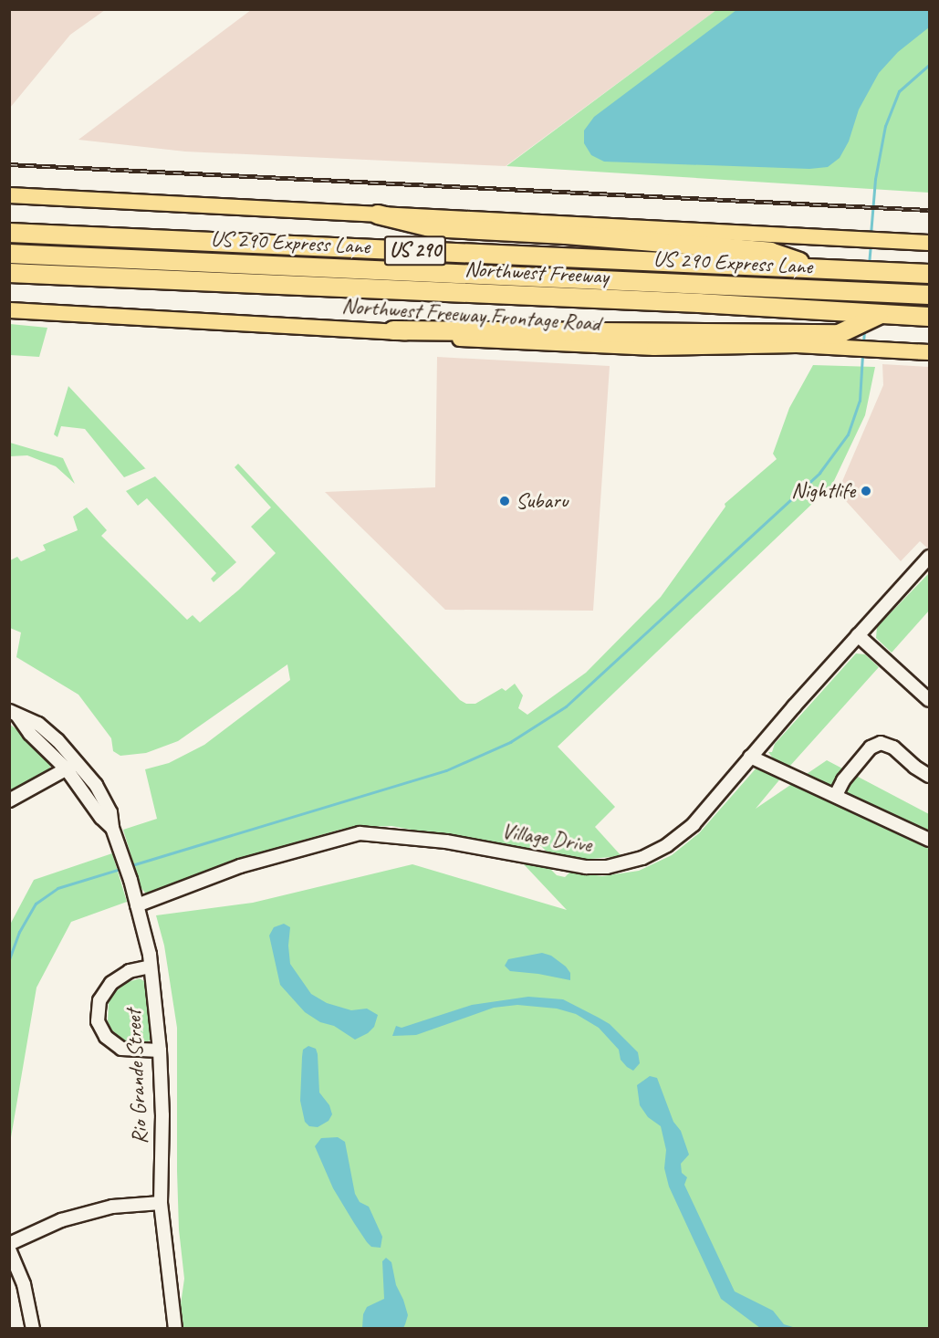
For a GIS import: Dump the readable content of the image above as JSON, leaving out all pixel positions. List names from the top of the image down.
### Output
{
  "streets": {
    "highway": ["US 290 Express Lane", "US 290", "Northwest Freeway"],
    "main road": ["Northwest Freeway Frontage Road"],
    "street": ["Village Drive", "Rio Grande Street"]
  },
  "crossings": [
    ["Village Drive", "Rio Grande Street"]
  ],
  "places": ["Nightlife", "Subaru"]
}
